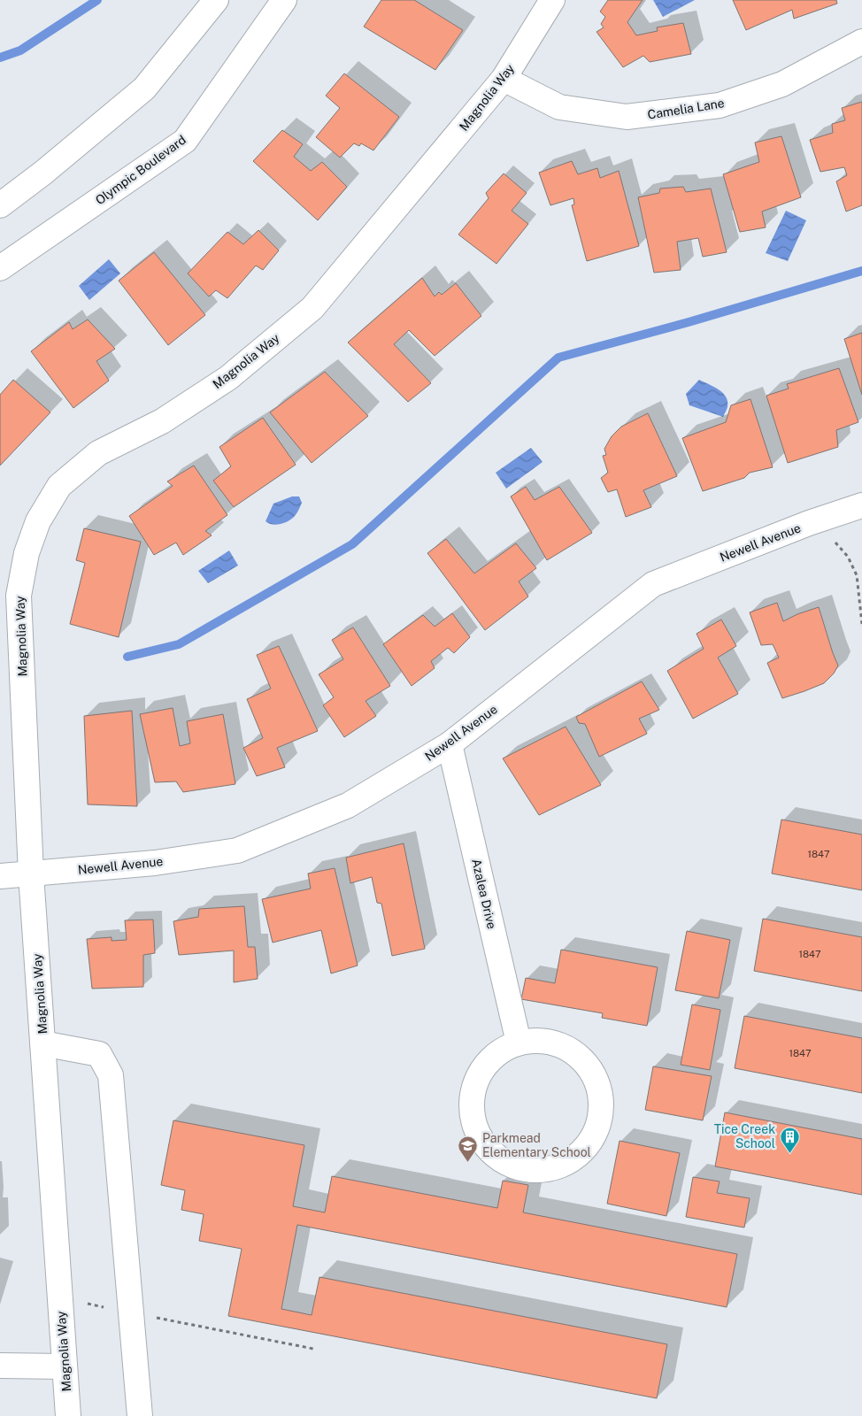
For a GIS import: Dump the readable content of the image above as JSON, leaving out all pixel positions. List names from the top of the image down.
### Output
{
  "streets": {
    "street": [
      "Magnolia Way",
      "Camelia Lane",
      "Olympic Boulevard",
      "Newell Avenue",
      "Azalea Drive"
    ]
  },
  "crossings": [
    ["Magnolia Way", "Camelia Lane"],
    ["Magnolia Way", "Newell Avenue"],
    ["Newell Avenue", "Azalea Drive"]
  ],
  "places": {
    "building": ["Tice Creek School"],
    "school or university": ["Parkmead Elementary School"]
  },
  "house_numbers": ["1847", "1847", "1847"]
}
